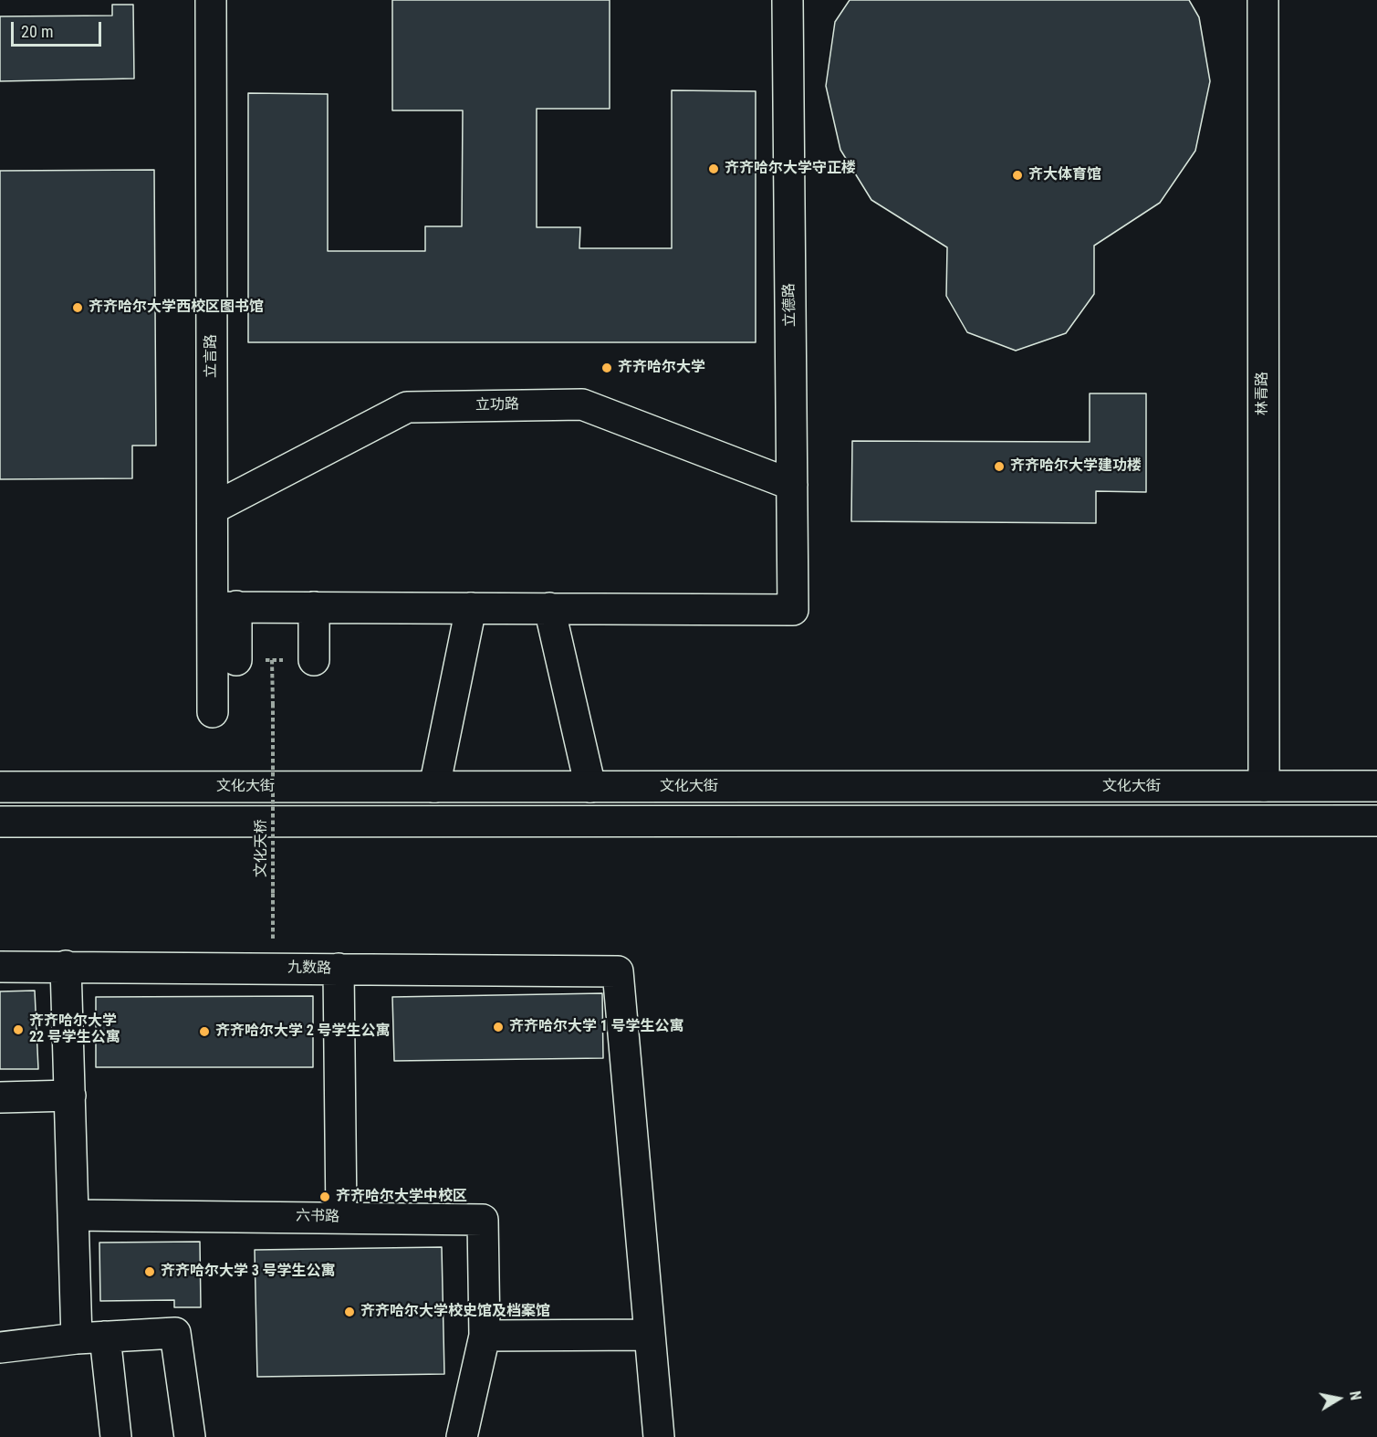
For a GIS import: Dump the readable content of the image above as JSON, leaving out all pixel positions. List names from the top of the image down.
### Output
{
  "streets": {
    "street": [
      "立德路",
      "立言路",
      "林青路",
      "立功路",
      "文化大街",
      "九数路",
      "六书路"
    ],
    "path": ["文化天桥"]
  },
  "crossings": [
    ["立德路", "立功路"],
    ["立言路", "立功路"],
    ["林青路", "文化大街"]
  ],
  "places": [
    "齐齐哈尔大学守正楼",
    "齐大体育馆",
    "齐齐哈尔大学西校区图书馆",
    "齐齐哈尔大学",
    "齐齐哈尔大学建功楼",
    "齐齐哈尔大学 1 号学生公寓",
    "齐齐哈尔大学 22 号学生公寓",
    "齐齐哈尔大学 2 号学生公寓",
    "齐齐哈尔大学中校区",
    "齐齐哈尔大学 3 号学生公寓",
    "齐齐哈尔大学校史馆及档案馆"
  ],
  "scale_bar": "20 m",
  "north": "right"
}
